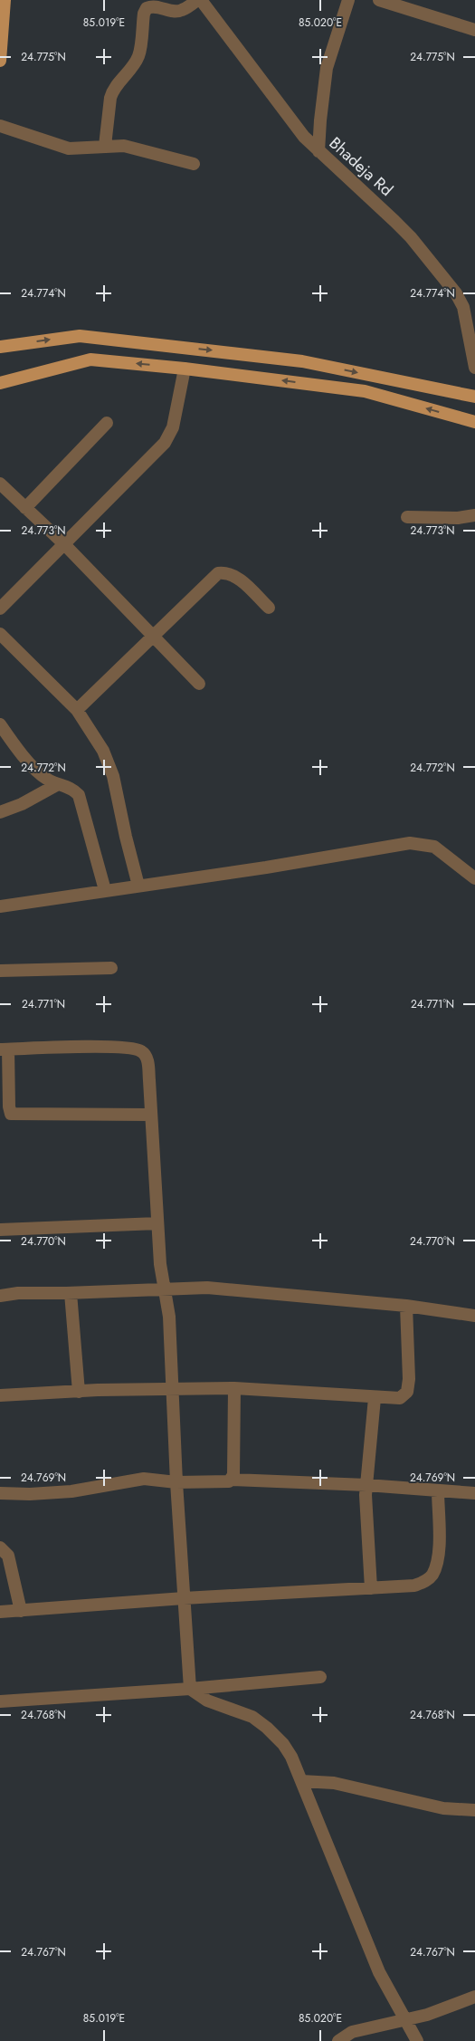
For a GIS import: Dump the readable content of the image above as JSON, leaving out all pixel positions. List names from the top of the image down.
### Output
{
  "streets": {
    "street": ["Bhadeja Rd"]
  },
  "coordinates": [
    "85.019°E",
    "85.020°E",
    "24.775°N",
    "24.774°N",
    "24.773°N",
    "24.772°N",
    "24.771°N",
    "24.770°N",
    "24.769°N",
    "24.768°N",
    "24.767°N"
  ]
}
